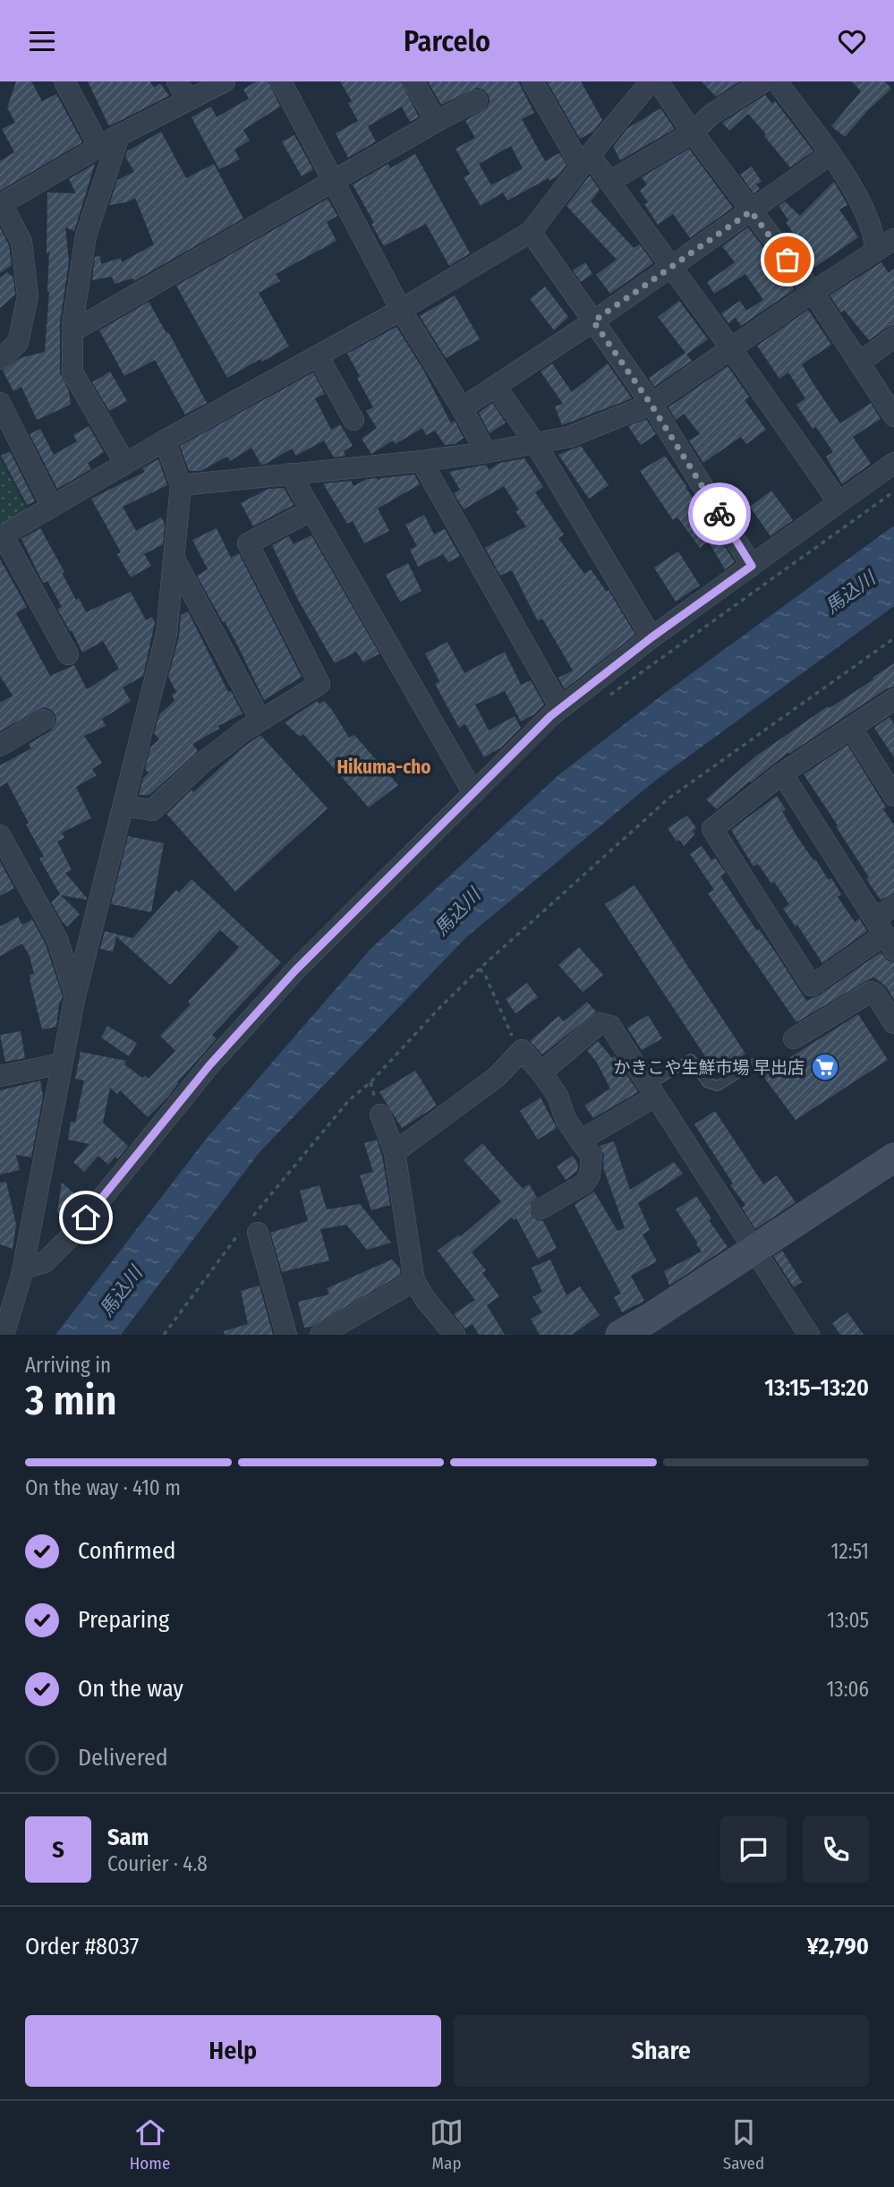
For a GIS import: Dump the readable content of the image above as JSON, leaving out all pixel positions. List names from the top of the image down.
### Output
{
  "districts": ["Hikuma-cho"],
  "water": ["馬込川"],
  "places": {
    "supermarket": ["かきこや生鮮市場 早出店"]
  },
  "page": {
    "header": "Parcelo",
    "heading": ["3 min", "Arriving in", "13:15–13:20"],
    "panel": [
      "Sam",
      "Courier · 4.8",
      "Order #8037",
      "¥2,790"
    ],
    "bar": "On the way · 410 m",
    "list": [
      ["Confirmed", "12:51"],
      ["Preparing", "13:05"],
      ["On the way", "13:06"],
      "Delivered"
    ],
    "round": "S",
    "buttons": ["Help", "Share"],
    "tabs": ["Home", "Map", "Saved"]
  }
}
